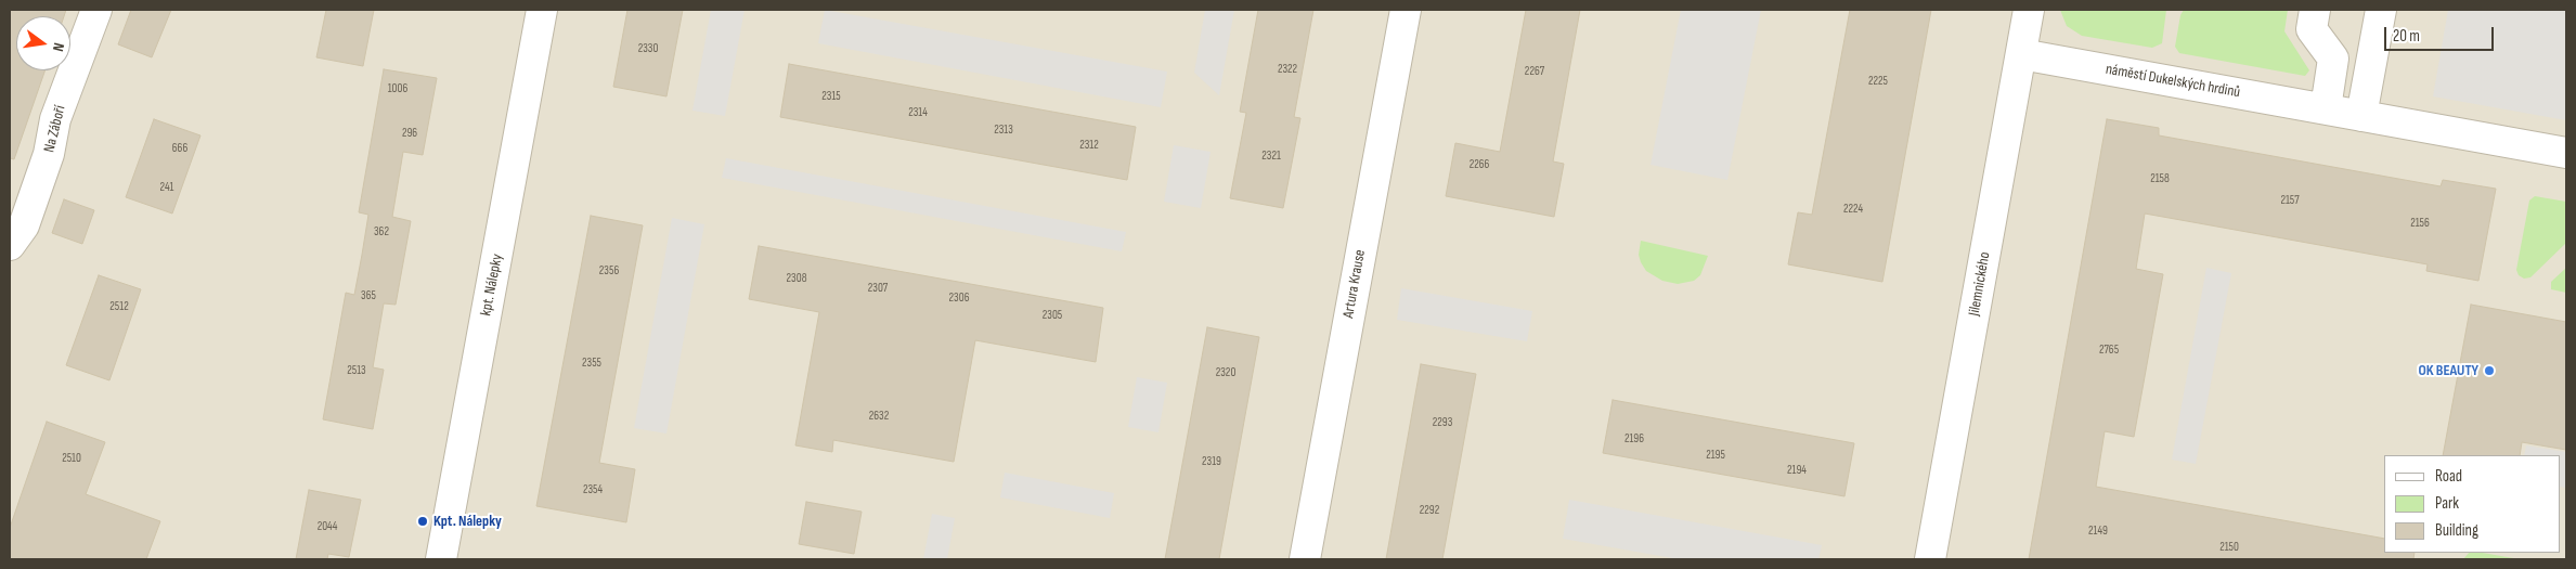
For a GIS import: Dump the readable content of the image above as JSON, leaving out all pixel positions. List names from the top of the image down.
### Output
{
  "streets": {
    "street": [
      "náměstí Dukelských hrdinů",
      "Na Záboří",
      "Artura Krause",
      "Jilemnického",
      "kpt. Nálepky"
    ]
  },
  "crossings": [
    ["náměstí Dukelských hrdinů", "Jilemnického"]
  ],
  "places": ["OK BEAUTY", "Kpt. Nálepky"],
  "house_numbers": [
    "2330",
    "2322",
    "2267",
    "2225",
    "1006",
    "2315",
    "2314",
    "2313",
    "296",
    "2312",
    "666",
    "2321",
    "2266",
    "2158",
    "241",
    "2157",
    "2224",
    "2156",
    "362",
    "2356",
    "2308",
    "2307",
    "365",
    "2306",
    "2512",
    "2305",
    "2765",
    "2355",
    "2513",
    "2320",
    "2632",
    "2293",
    "2196",
    "2195",
    "2510",
    "2319",
    "2194",
    "2354",
    "2292",
    "2044",
    "2149",
    "2150"
  ],
  "legend": ["Road", "Park", "Building"],
  "scale_bar": "20 m",
  "north": "right"
}
